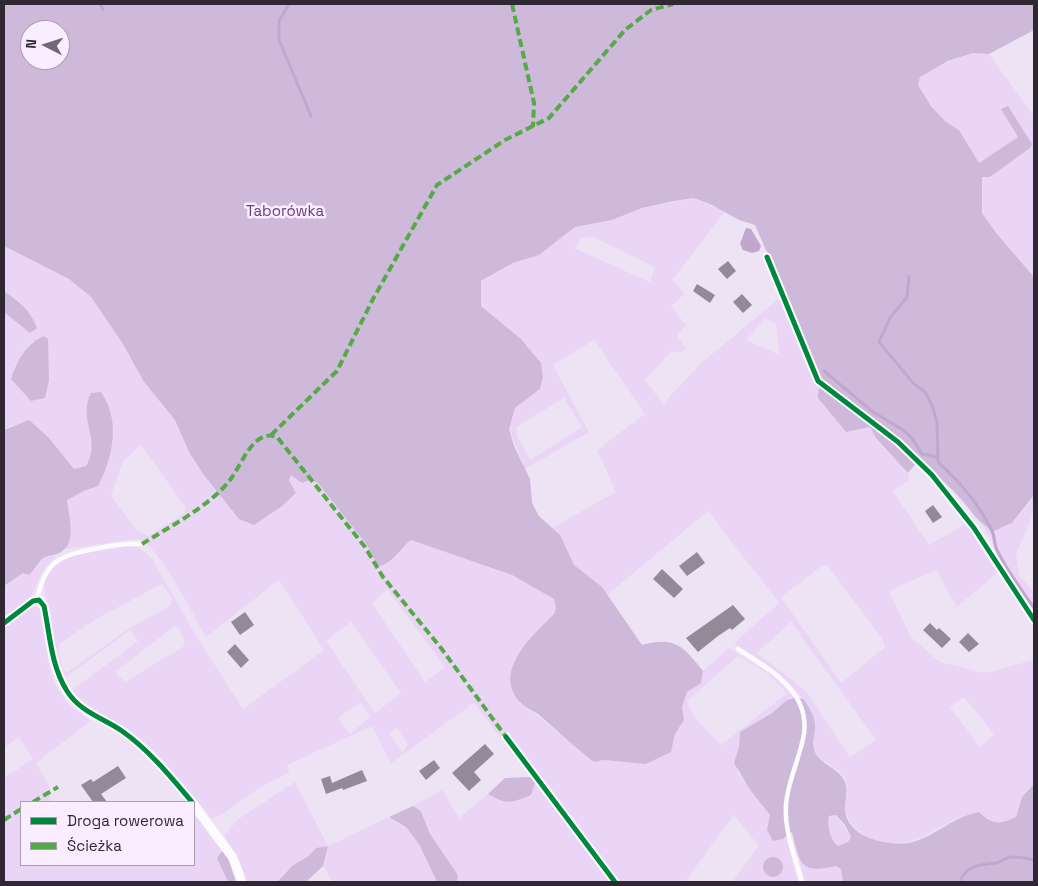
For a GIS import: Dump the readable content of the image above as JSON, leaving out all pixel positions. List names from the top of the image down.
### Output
{
  "parks": ["Taborówka"],
  "legend": ["Droga rowerowa", "Ścieżka"],
  "north": "left"
}
